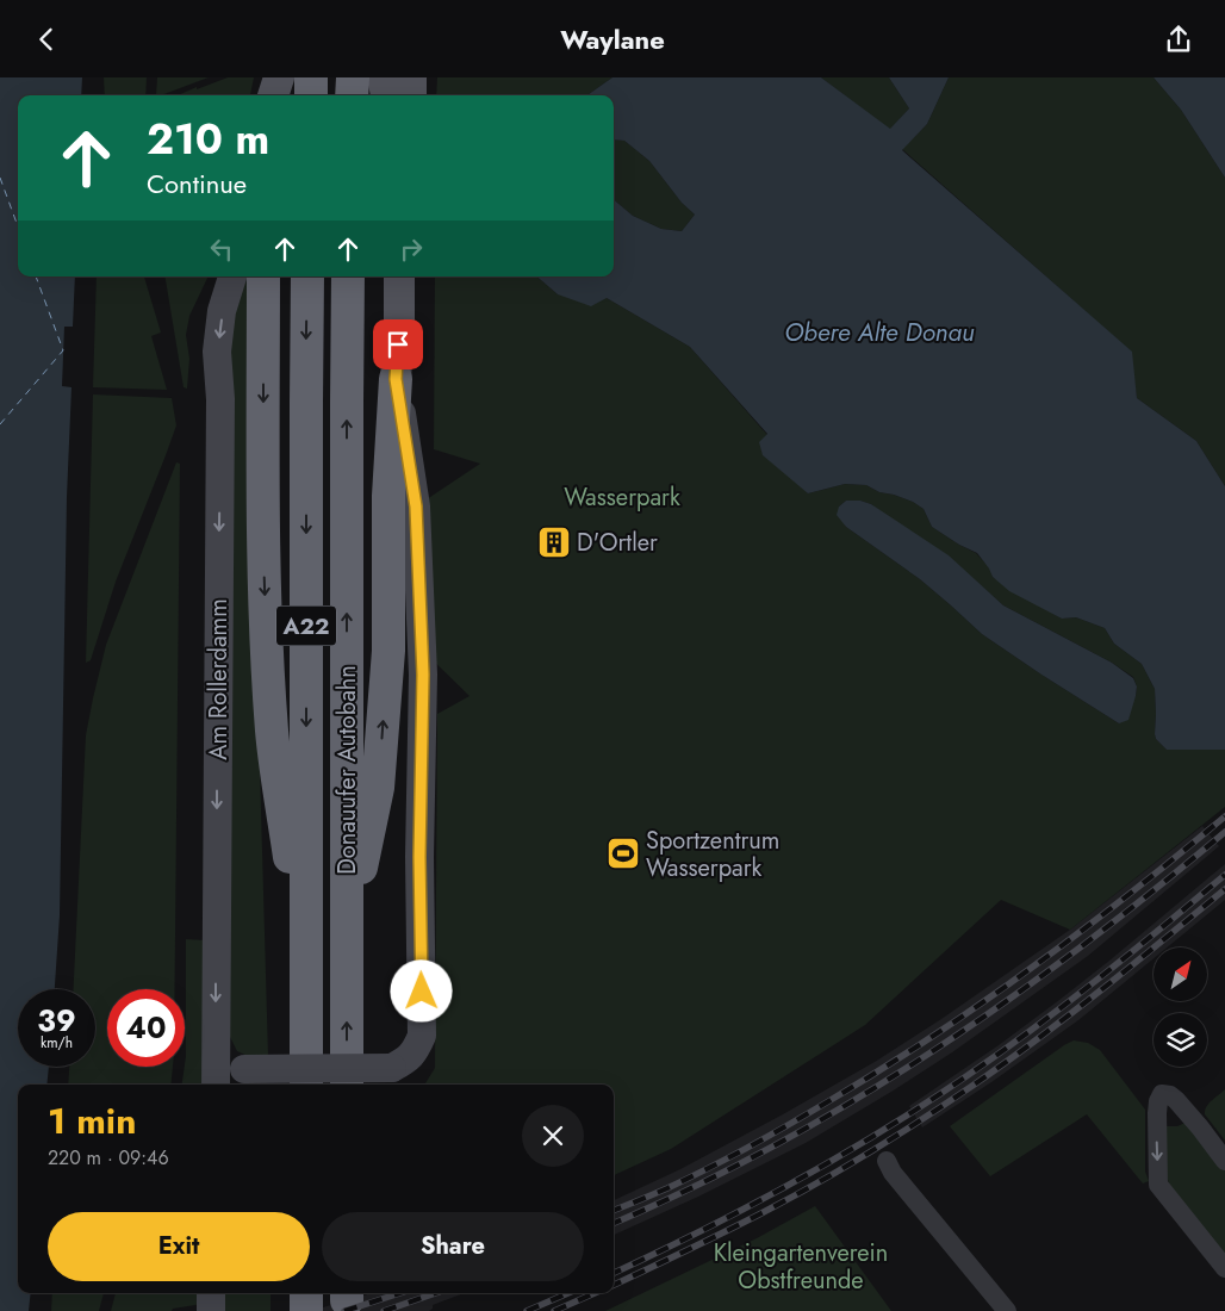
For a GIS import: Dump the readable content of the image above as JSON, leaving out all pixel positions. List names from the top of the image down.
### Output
{
  "streets": {
    "highway": ["A22", "Donauufer Autobahn"],
    "street": ["Am Rollerdamm"]
  },
  "one_way": ["Am Rollerdamm"],
  "water": ["Obere Alte Donau"],
  "parks": ["Wasserpark", "Kleingartenverein Obstfreunde"],
  "places": {
    "building": ["D'Ortler"],
    "sports": ["Sportzentrum Wasserpark"]
  },
  "north": "top right",
  "page": {
    "header": "Waylane",
    "turn": ["210 m", "Continue"],
    "speed": "39 km/h",
    "limit": "40",
    "heading": ["1 min", "220 m · 09:46"],
    "buttons": ["Exit", "Share"]
  }
}
